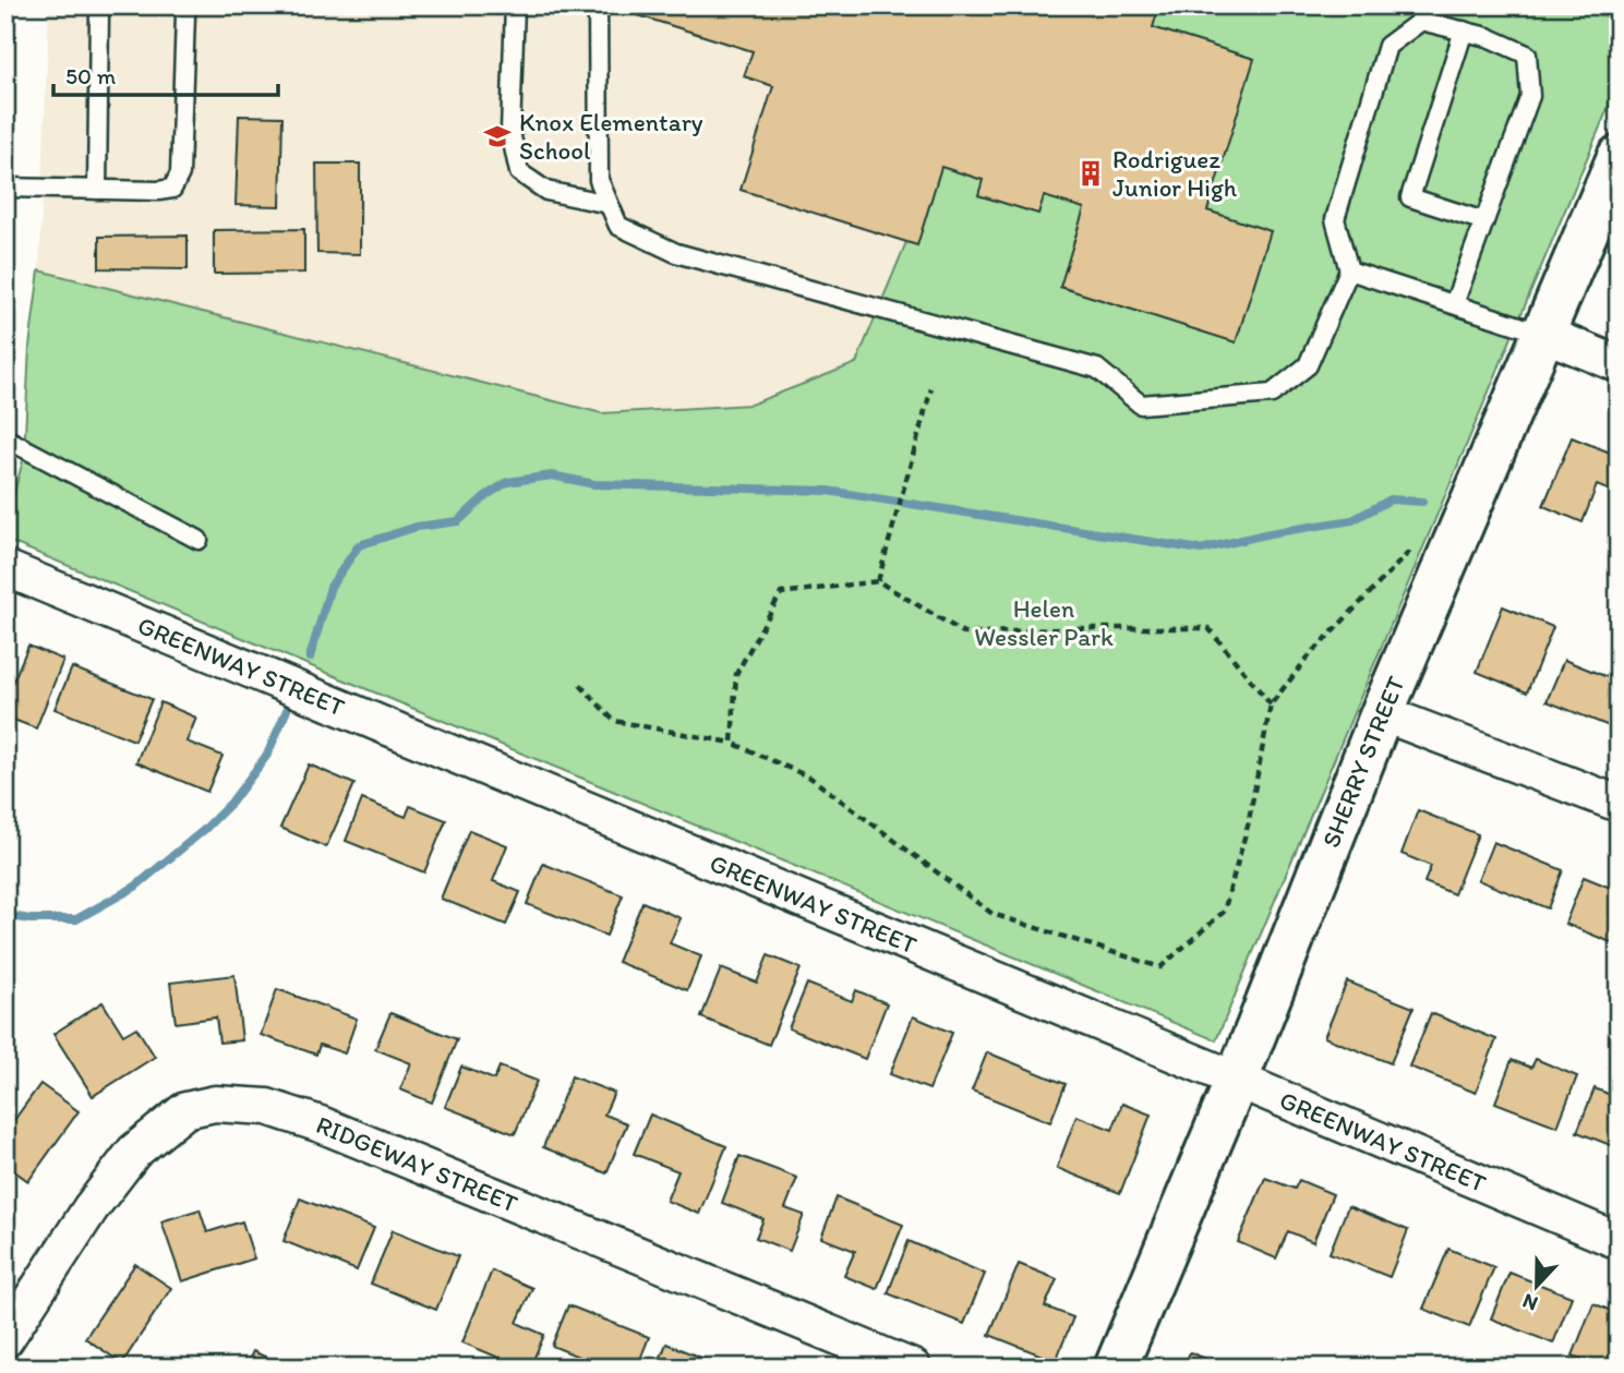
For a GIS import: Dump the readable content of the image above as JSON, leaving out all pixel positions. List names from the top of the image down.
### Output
{
  "streets": {
    "street": ["GREENWAY STREET", "SHERRY STREET", "RIDGEWAY STREET"]
  },
  "crossings": [
    ["GREENWAY STREET", "SHERRY STREET"]
  ],
  "parks": ["Helen Wessler Park"],
  "places": {
    "school or university": ["Knox Elementary School"],
    "building": ["Rodriguez Junior High"]
  },
  "scale_bar": "50 m",
  "north": "bottom"
}
